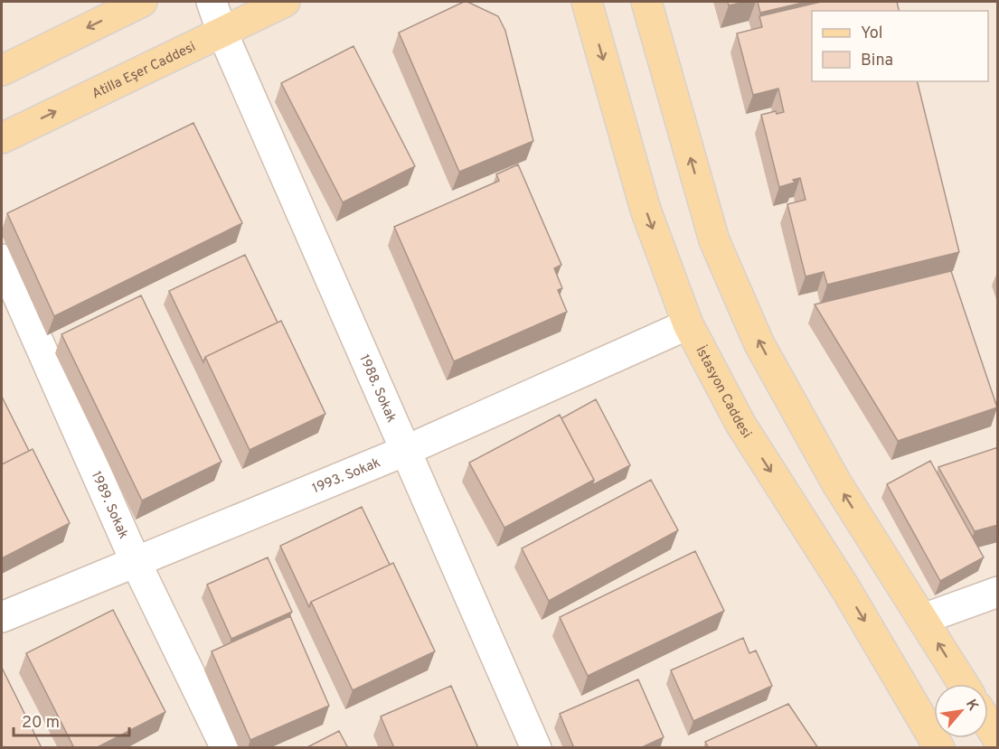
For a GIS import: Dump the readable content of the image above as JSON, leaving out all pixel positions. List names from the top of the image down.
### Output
{
  "streets": {
    "main road": ["Atilla Eşer Caddesi", "İstasyon Caddesi"],
    "street": ["1988. Sokak", "1993. Sokak", "1989. Sokak"]
  },
  "crossings": [
    ["Atilla Eşer Caddesi", "1988. Sokak"],
    ["1988. Sokak", "1993. Sokak"],
    ["İstasyon Caddesi", "1993. Sokak"],
    ["1993. Sokak", "1989. Sokak"]
  ],
  "legend": ["Yol", "Bina"],
  "scale_bar": "20 m",
  "north": "top right"
}
